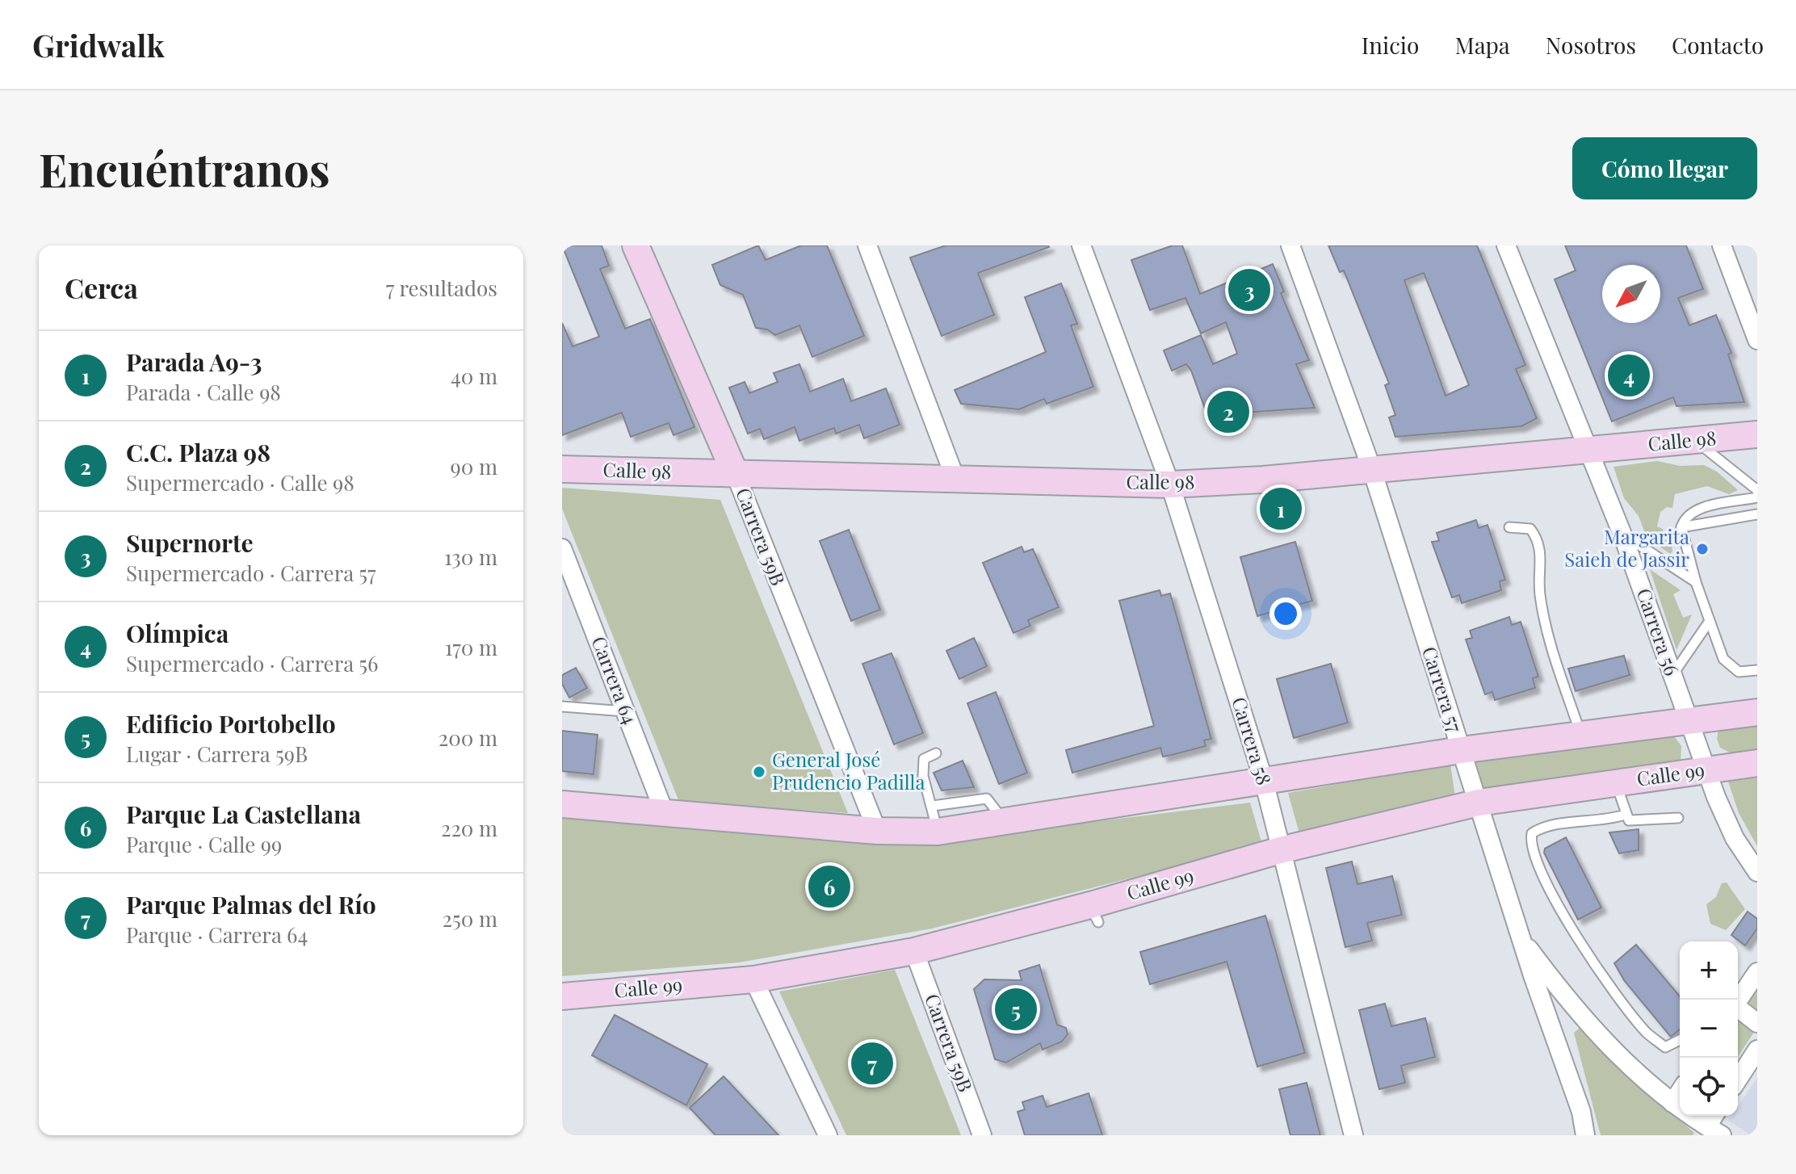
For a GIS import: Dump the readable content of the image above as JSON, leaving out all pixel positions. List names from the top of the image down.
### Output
{
  "streets": {
    "street": [
      "Calle 98",
      "Carrera 59B",
      "Carrera 56",
      "Carrera 64",
      "Carrera 57",
      "Carrera 58",
      "Calle 99"
    ]
  },
  "crossings": [
    ["Calle 98", "Carrera 59B"],
    ["Calle 98", "Carrera 56"],
    ["Calle 98", "Carrera 57"],
    ["Calle 98", "Carrera 58"],
    ["Carrera 59B", "Calle 99"],
    ["Carrera 56", "Calle 99"],
    ["Carrera 57", "Calle 99"],
    ["Carrera 58", "Calle 99"]
  ],
  "places": ["Margarita Saieh de Jassir", "General José Prudencio Padilla"],
  "north": "bottom left",
  "page": {
    "header": "Gridwalk",
    "nav": [
      "Inicio",
      "Mapa",
      "Nosotros",
      "Contacto"
    ],
    "buttons": "Cómo llegar",
    "title": "Encuéntranos",
    "heading": ["Cerca", "7 resultados"],
    "pins": [
      "3",
      "4",
      "2",
      "1",
      "6",
      "5",
      "7"
    ],
    "list": [
      {
        "mark": "1",
        "name": "Parada A9-3",
        "note": "Parada · Calle 98",
        "value": "40 m"
      },
      {
        "mark": "2",
        "name": "C.C. Plaza 98",
        "note": "Supermercado · Calle 98",
        "value": "90 m"
      },
      {
        "mark": "3",
        "name": "Supernorte",
        "note": "Supermercado · Carrera 57",
        "value": "130 m"
      },
      {
        "mark": "4",
        "name": "Olímpica",
        "note": "Supermercado · Carrera 56",
        "value": "170 m"
      },
      {
        "mark": "5",
        "name": "Edificio Portobello",
        "note": "Lugar · Carrera 59B",
        "value": "200 m"
      },
      {
        "mark": "6",
        "name": "Parque La Castellana",
        "note": "Parque · Calle 99",
        "value": "220 m"
      },
      {
        "mark": "7",
        "name": "Parque Palmas del Río",
        "note": "Parque · Carrera 64",
        "value": "250 m"
      }
    ],
    "map_buttons": ["+", "−"]
  }
}
